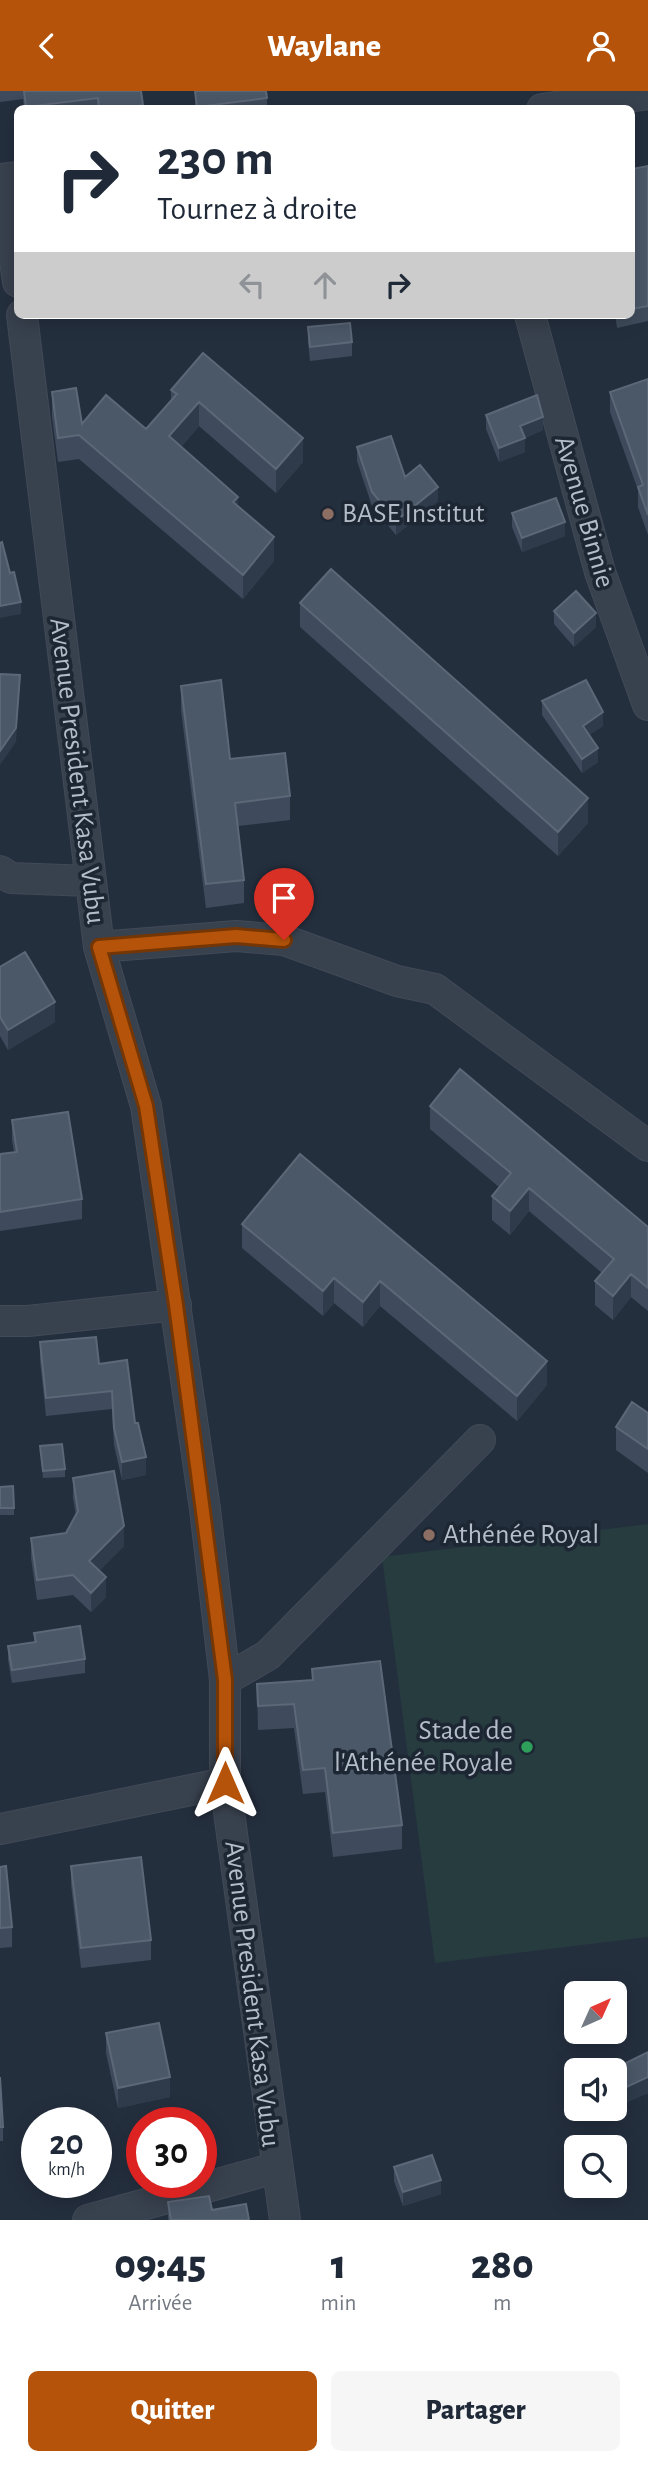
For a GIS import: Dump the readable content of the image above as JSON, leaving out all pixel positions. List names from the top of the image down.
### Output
{
  "streets": {
    "street": ["Avenue Binnie", "Avenue President Kasa Vubu"]
  },
  "places": ["BASE Institut", "Athénée Royal", "Stade de l'Athénée Royale"],
  "north": "top right",
  "page": {
    "header": "Waylane",
    "turn": ["230 m", "Tournez à droite"],
    "speed": "20 km/h",
    "limit": "30",
    "eta": [
      "09:45",
      "Arrivée",
      "1",
      "min",
      "280",
      "m"
    ],
    "buttons": ["Quitter", "Partager"]
  }
}
